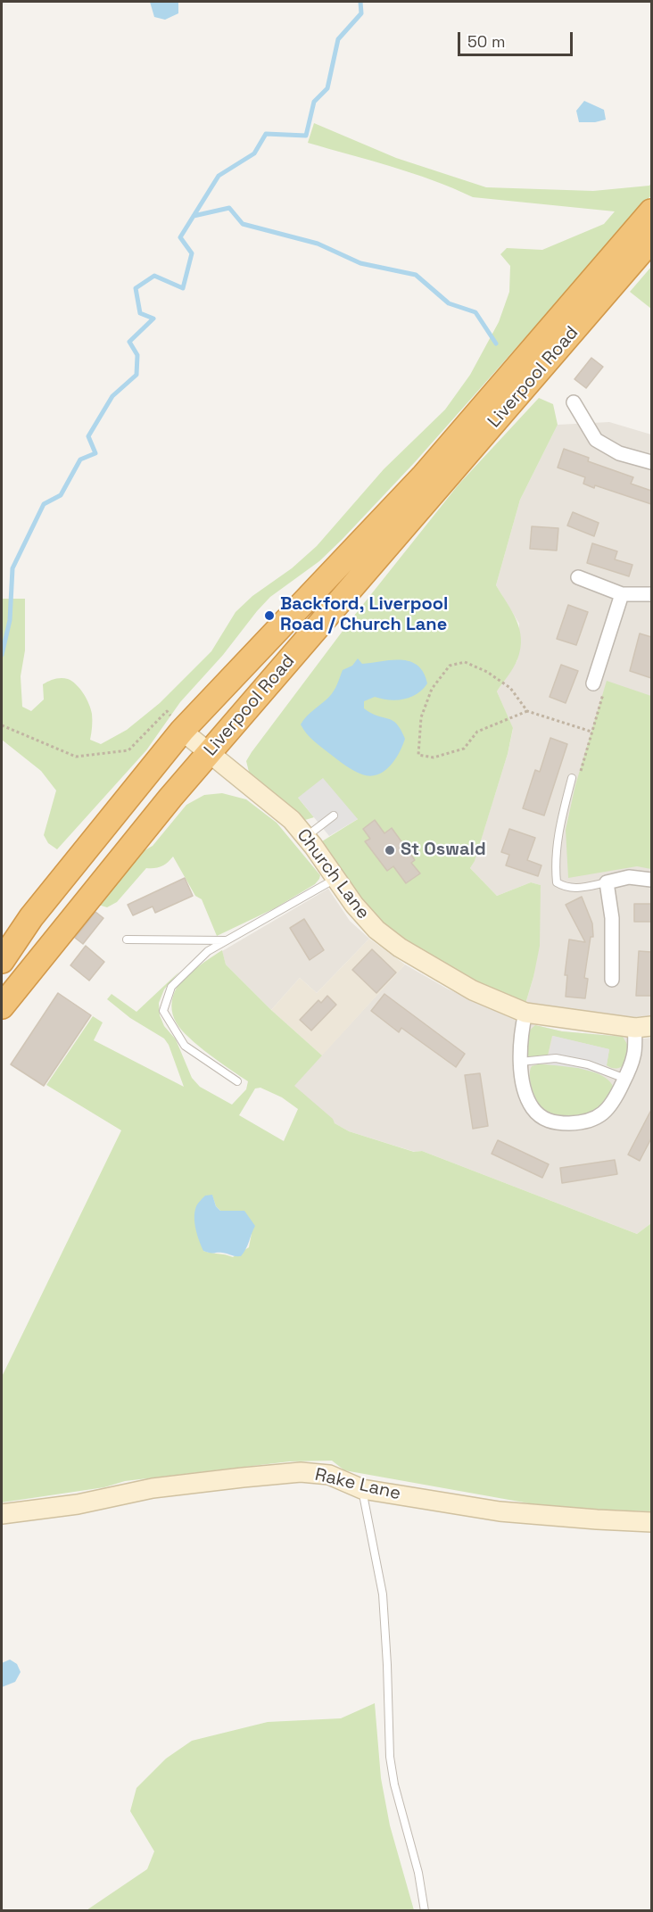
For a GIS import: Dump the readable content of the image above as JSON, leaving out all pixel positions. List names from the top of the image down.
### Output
{
  "streets": {
    "highway": ["Liverpool Road"],
    "street": ["Church Lane", "Rake Lane"]
  },
  "crossings": [
    ["Liverpool Road", "Church Lane"]
  ],
  "places": ["Backford, Liverpool Road / Church Lane", "St Oswald"],
  "scale_bar": "50 m"
}
